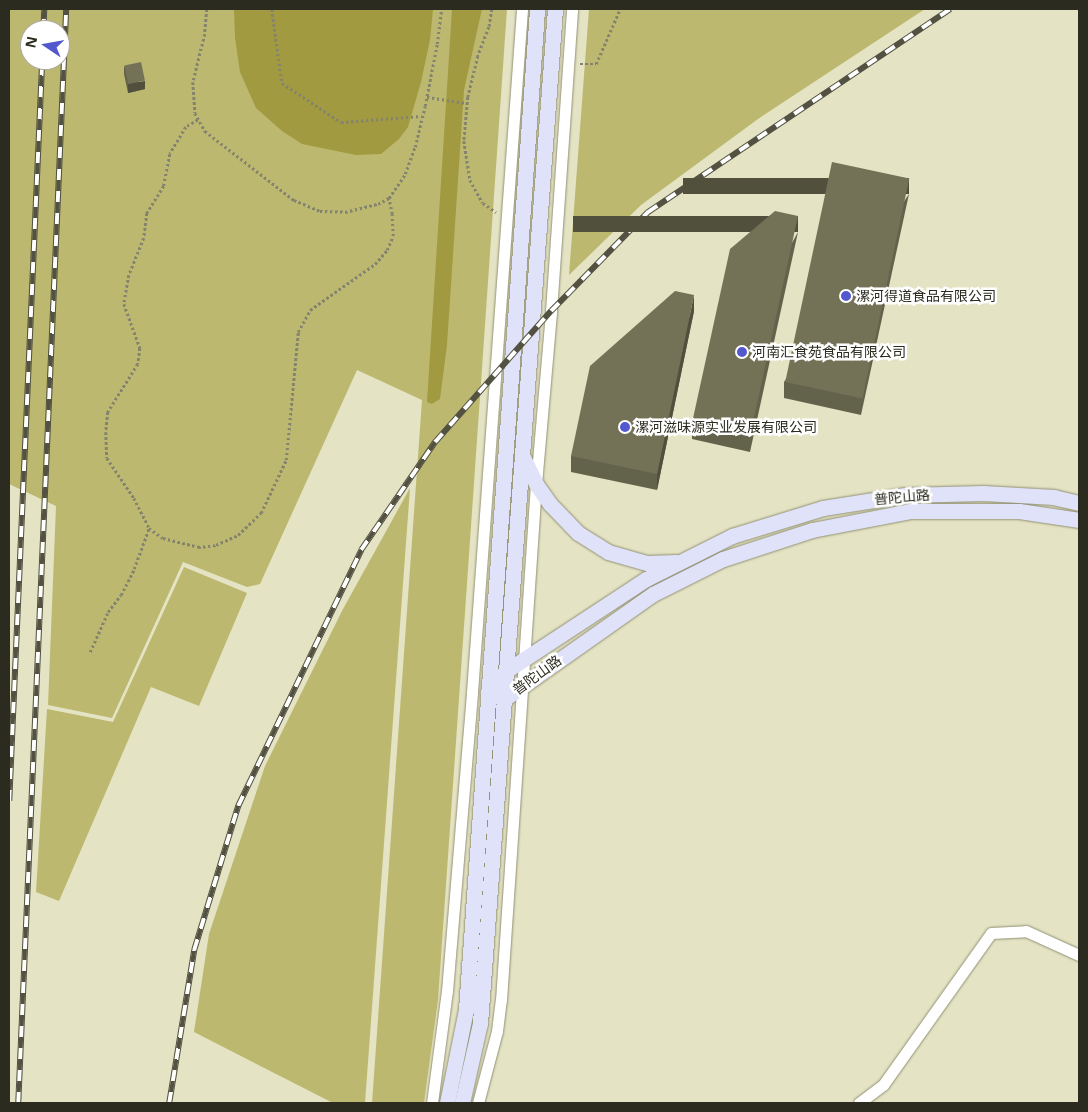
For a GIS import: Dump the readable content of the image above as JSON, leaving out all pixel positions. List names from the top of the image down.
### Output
{
  "streets": {
    "main road": ["普陀山路"]
  },
  "places": ["漯河得道食品有限公司", "河南汇食苑食品有限公司", "漯河滋味源实业发展有限公司"],
  "north": "left"
}
